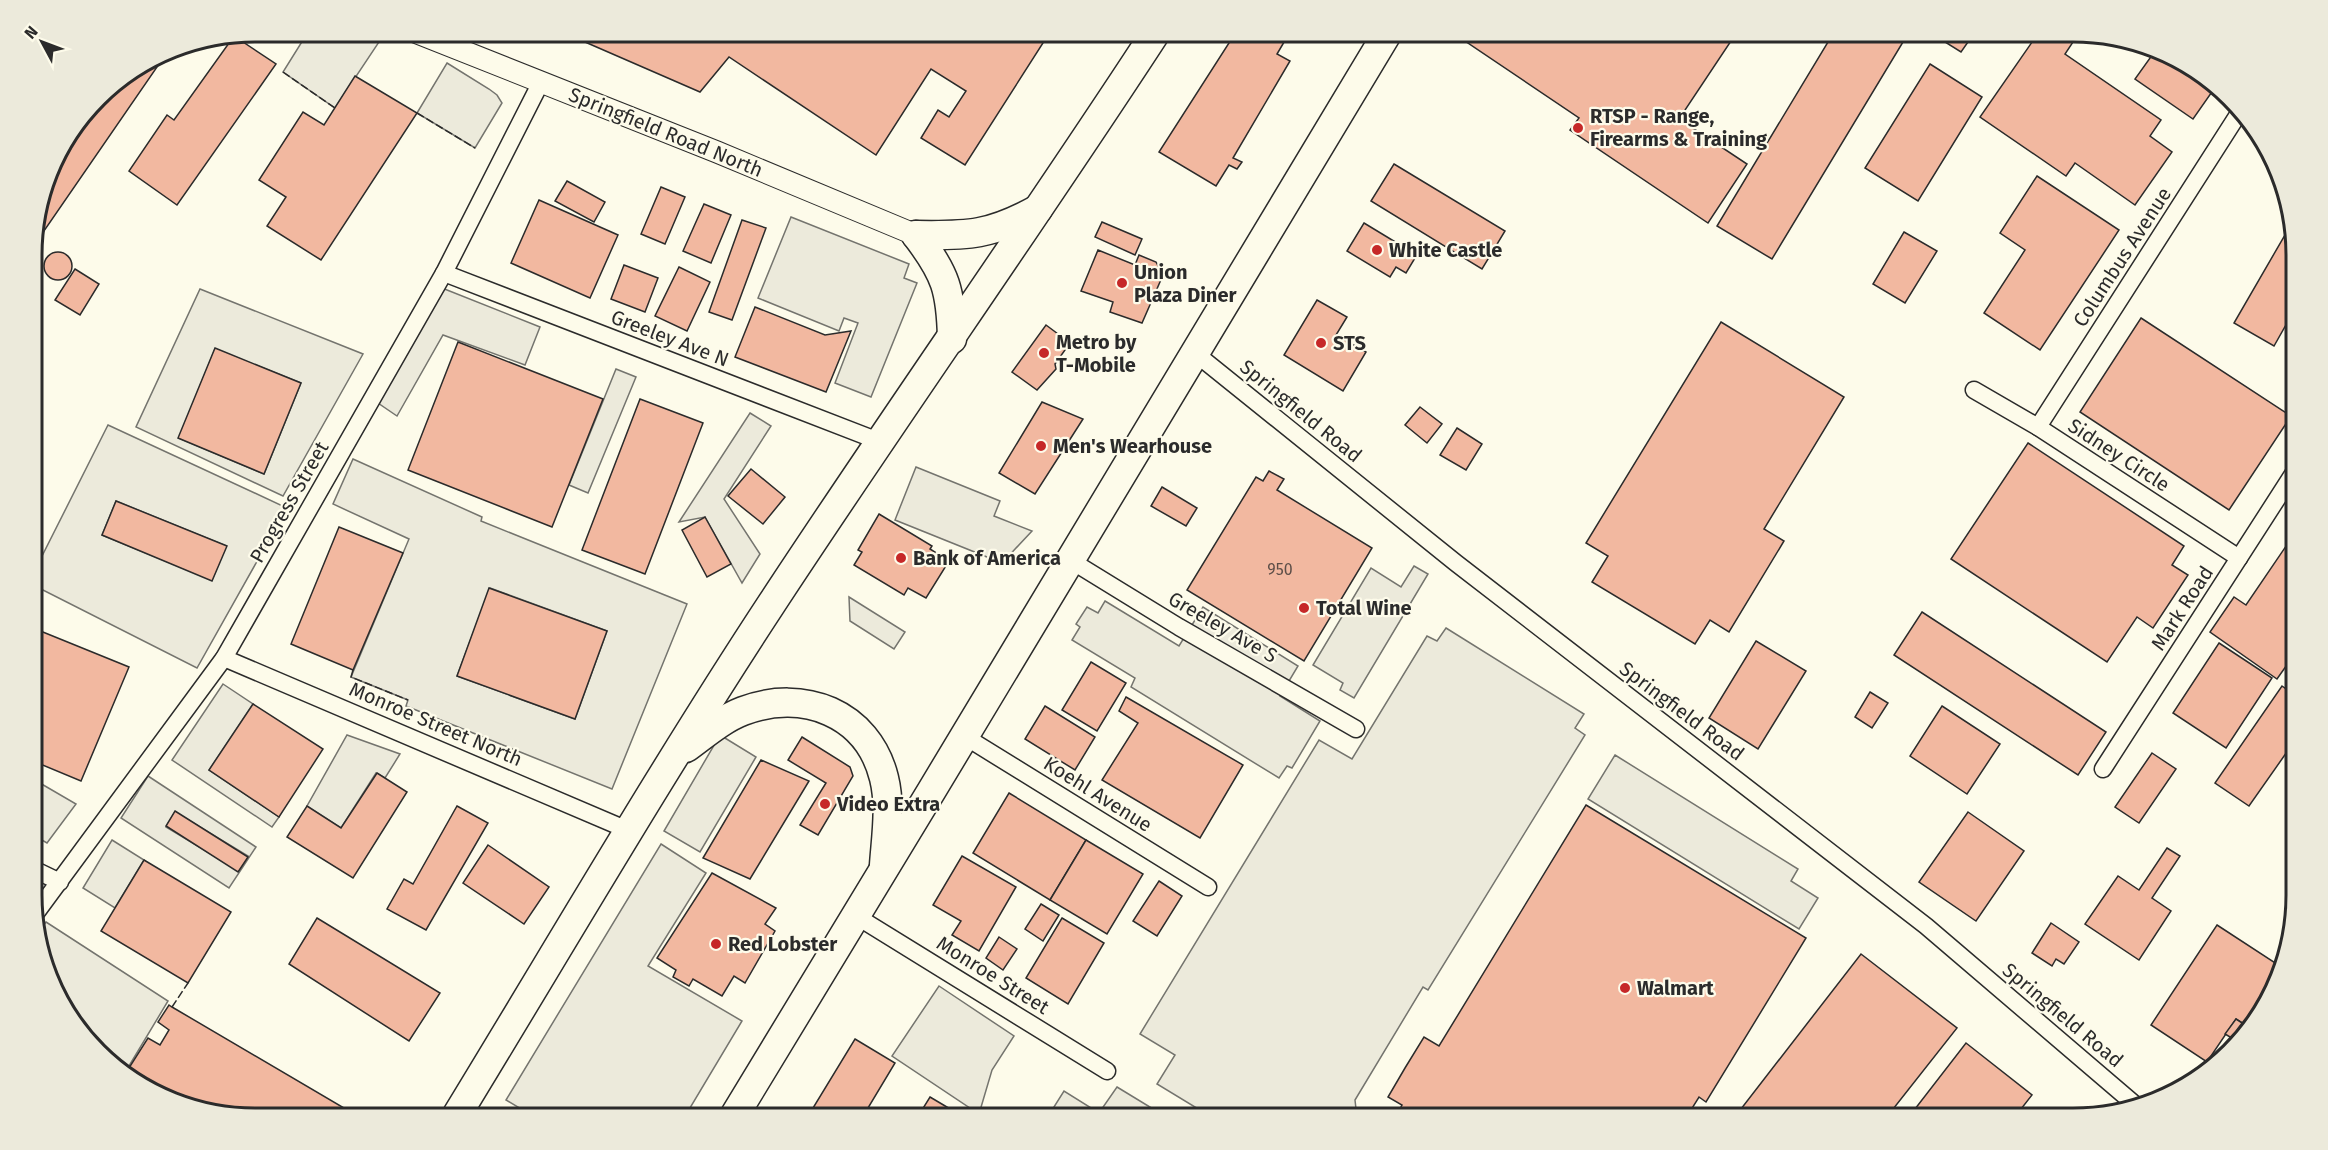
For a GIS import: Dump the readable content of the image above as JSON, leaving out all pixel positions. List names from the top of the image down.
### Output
{
  "streets": {
    "street": [
      "Springfield Road North",
      "Columbus Avenue",
      "Greeley Ave N",
      "Springfield Road",
      "Sidney Circle",
      "Progress Street",
      "Mark Road",
      "Greeley Ave S",
      "Monroe Street North",
      "Koehl Avenue",
      "Monroe Street"
    ]
  },
  "crossings": [
    ["Springfield Road North", "Progress Street"],
    ["Columbus Avenue", "Sidney Circle"],
    ["Greeley Ave N", "Progress Street"],
    ["Sidney Circle", "Mark Road"],
    ["Progress Street", "Monroe Street North"]
  ],
  "places": [
    "RTSP - Range, Firearms & Training",
    "White Castle",
    "Union Plaza Diner",
    "STS",
    "Metro by T-Mobile",
    "Men's Wearhouse",
    "Bank of America",
    "Total Wine",
    "Video Extra",
    "Red Lobster",
    "Walmart"
  ],
  "house_numbers": ["950"],
  "north": "top left"
}
